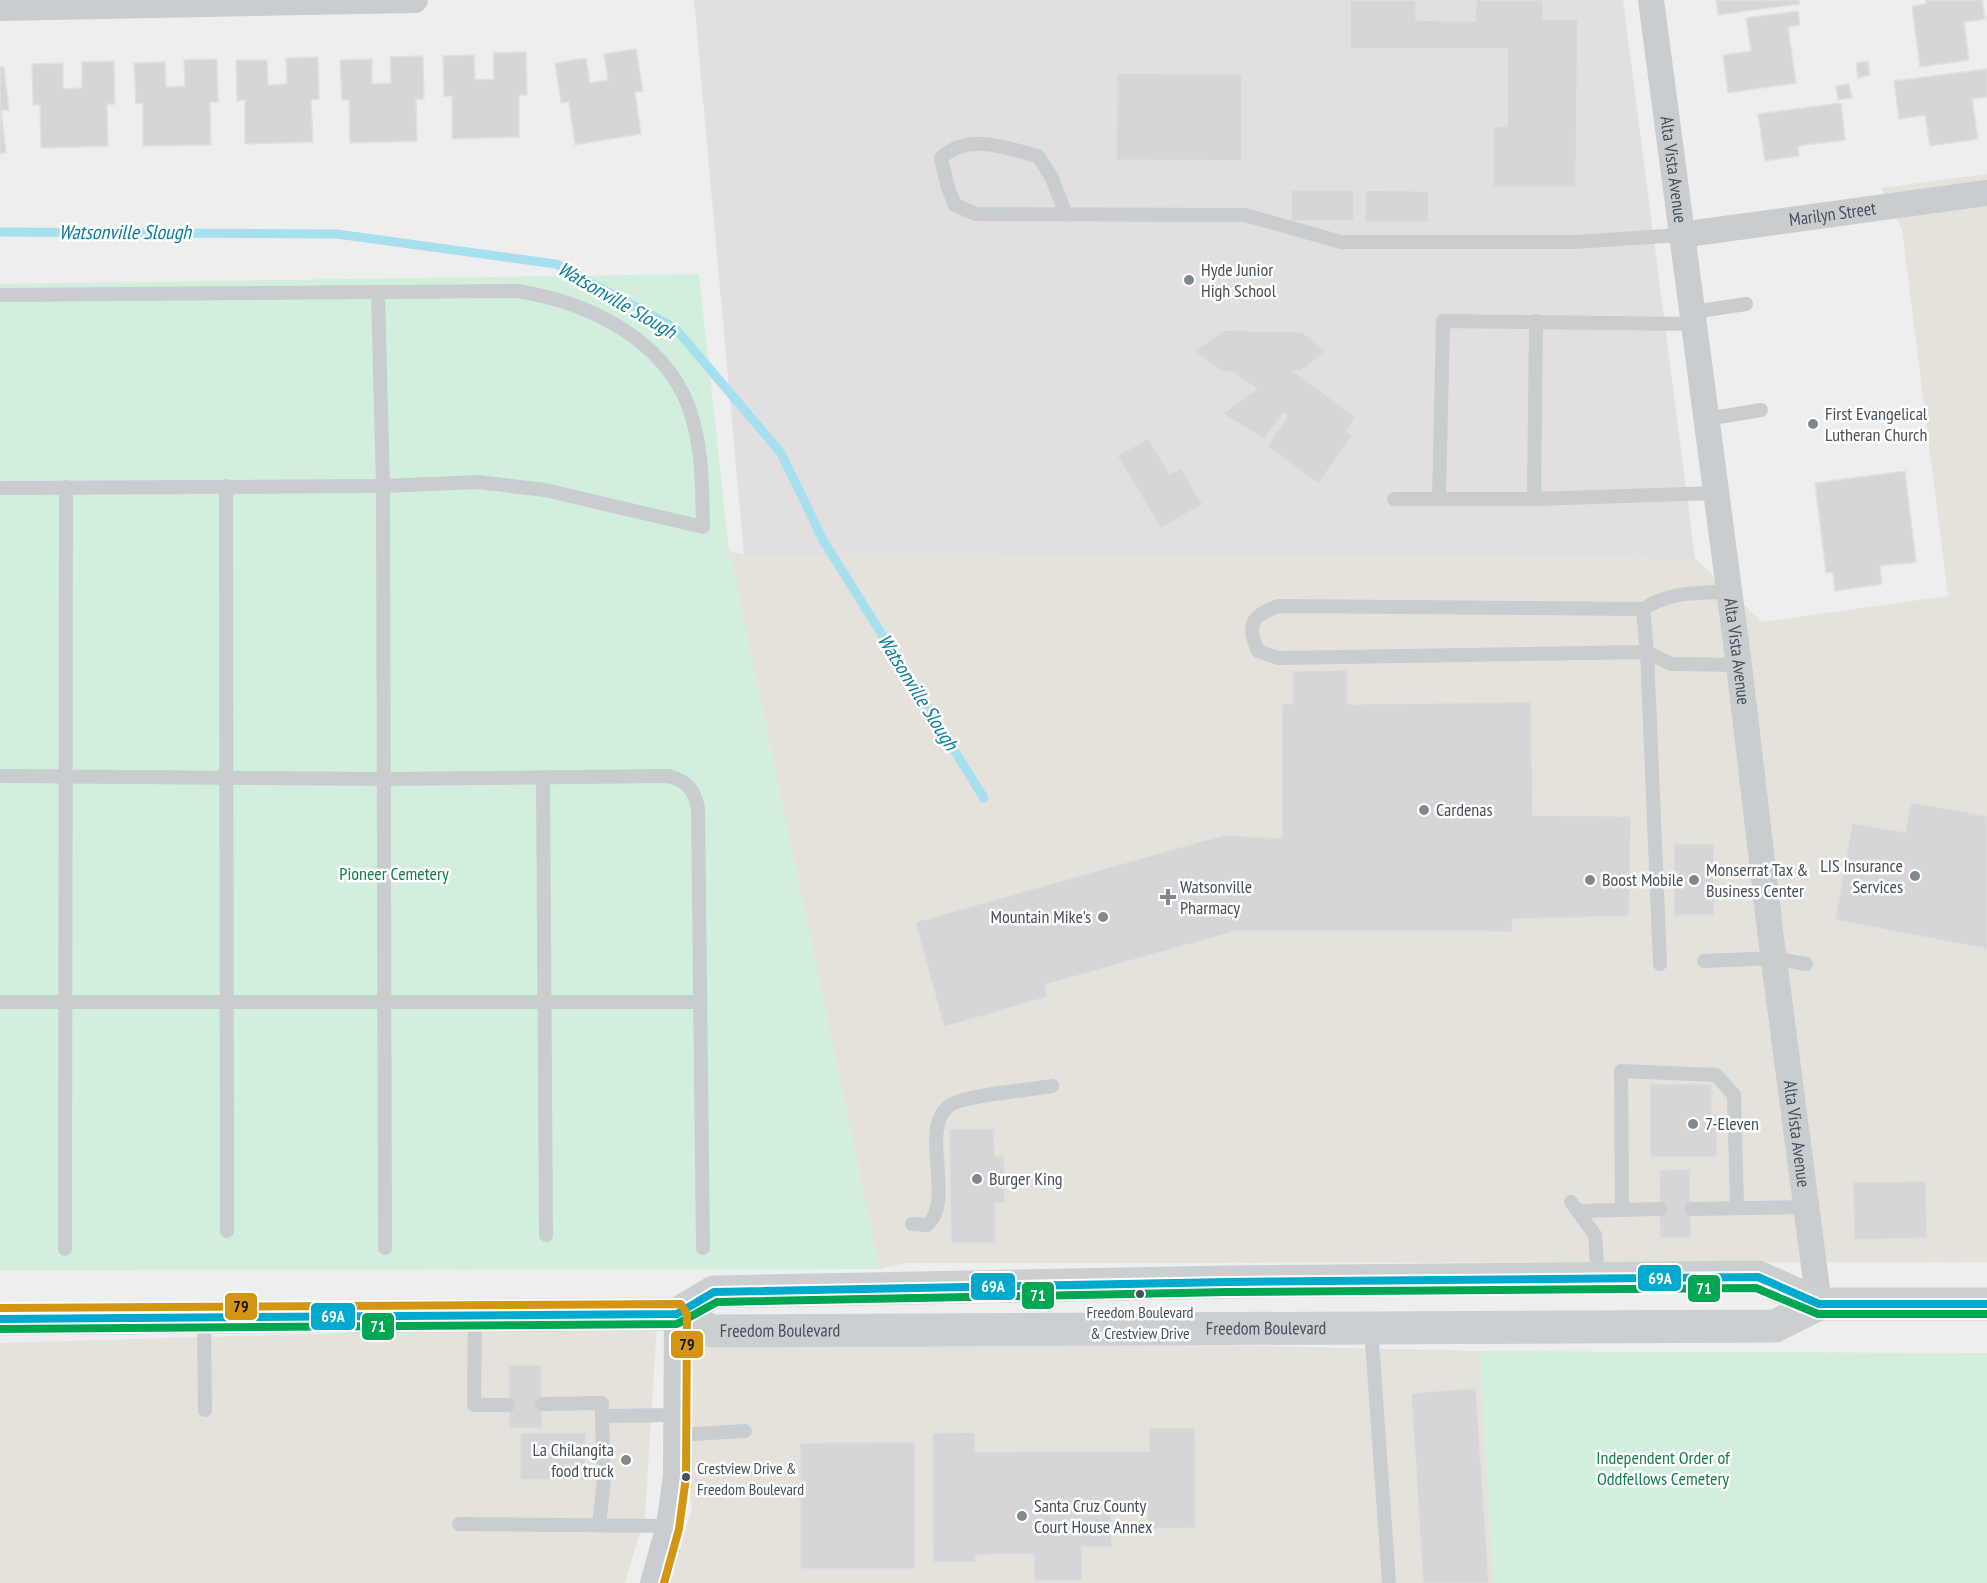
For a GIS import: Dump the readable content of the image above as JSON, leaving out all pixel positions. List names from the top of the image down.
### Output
{
  "streets": {
    "main road": ["Freedom Boulevard"],
    "street": ["Alta Vista Avenue", "Marilyn Street"]
  },
  "crossings": [
    ["Alta Vista Avenue", "Marilyn Street"],
    ["Alta Vista Avenue", "Freedom Boulevard"]
  ],
  "water": ["Watsonville Slough"],
  "parks": ["Pioneer Cemetery", "Independent Order of Oddfellows Cemetery"],
  "places": {
    "other": [
      "Hyde Junior High School",
      "First Evangelical Lutheran Church",
      "Cardenas",
      "LIS Insurance Services",
      "Boost Mobile",
      "Monserrat Tax & Business Center",
      "Mountain Mike's",
      "7-Eleven",
      "Burger King",
      "Freedom Boulevard & Crestview Drive",
      "La Chilangita food truck",
      "Crestview Drive & Freedom Boulevard",
      "Santa Cruz County Court House Annex"
    ],
    "health": ["Watsonville Pharmacy"]
  },
  "lines": ["transit line 69A", "transit line 71", "transit line 79"]
}
